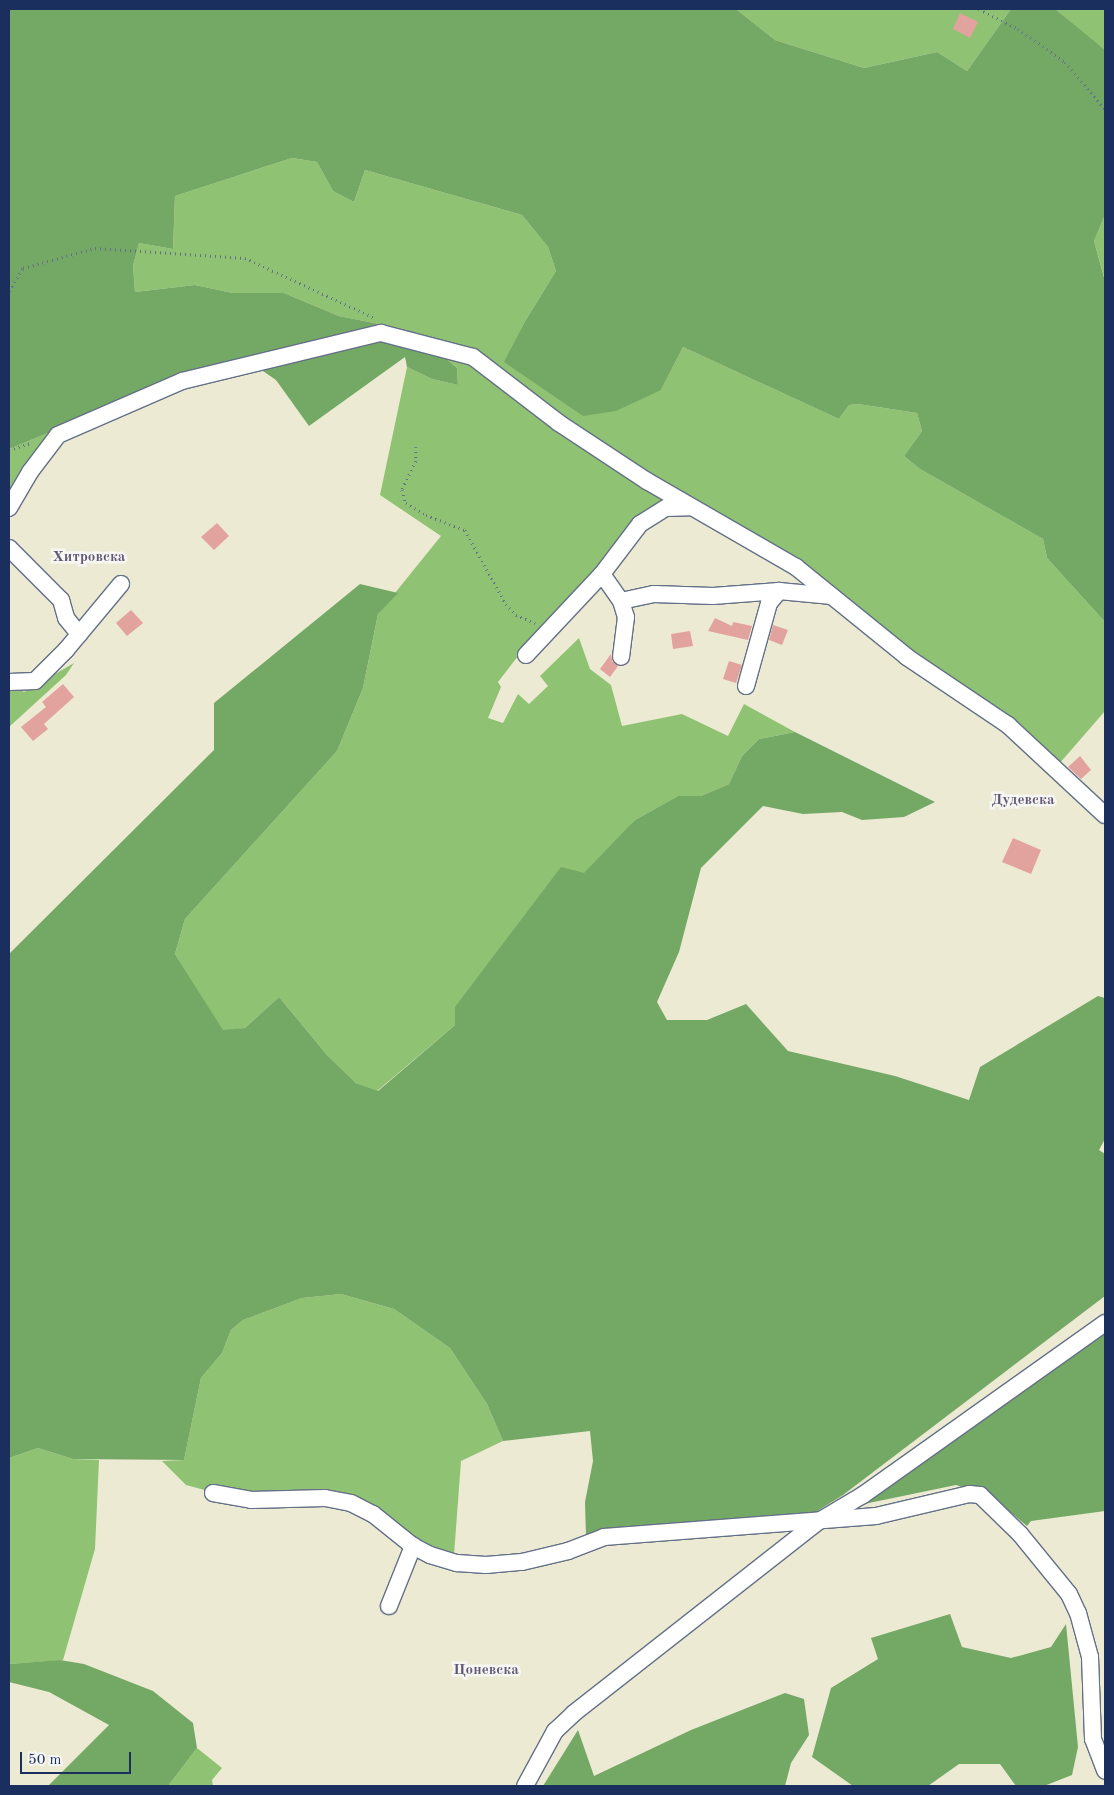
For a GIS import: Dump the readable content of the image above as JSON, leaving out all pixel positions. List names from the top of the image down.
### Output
{
  "districts": ["Хитровска", "Дудевска", "Цоневска"],
  "scale_bar": "50 m"
}
